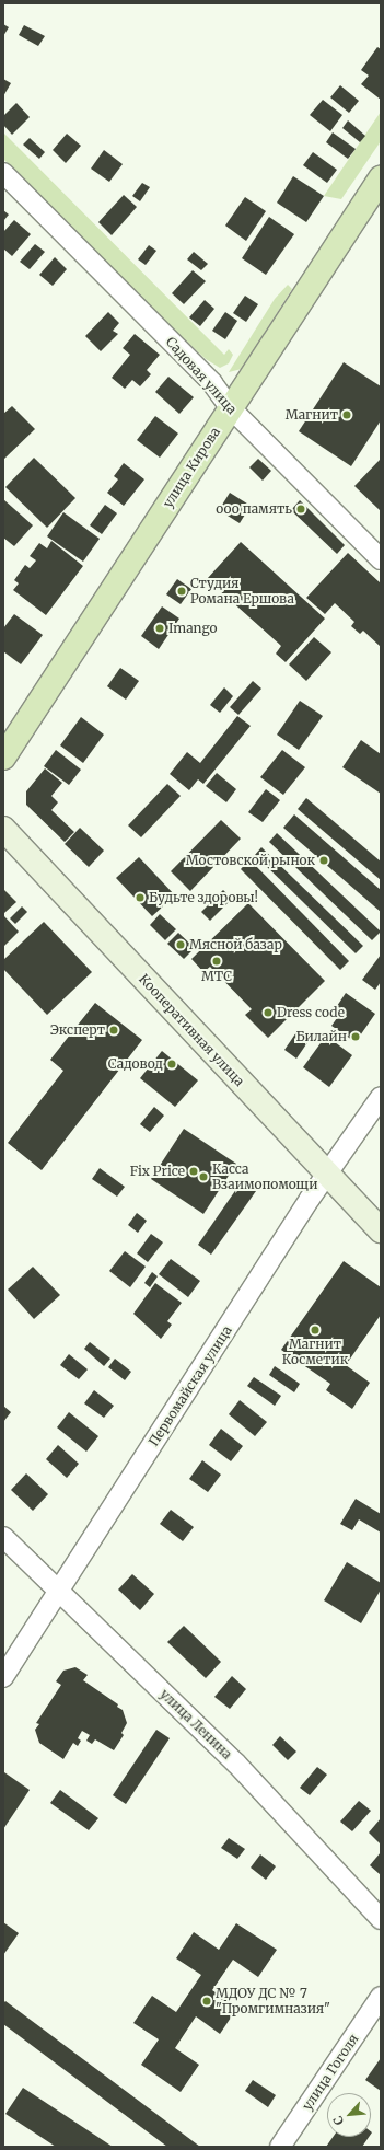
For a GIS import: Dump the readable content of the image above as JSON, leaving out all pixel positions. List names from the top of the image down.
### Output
{
  "streets": {
    "main road": ["улица Кирова"],
    "street": [
      "Садовая улица",
      "Кооперативная улица",
      "Первомайская улица",
      "улица Ленина",
      "улица Гоголя"
    ]
  },
  "crossings": [
    ["Садовая улица", "улица Кирова"],
    ["Кооперативная улица", "Первомайская улица"],
    ["Первомайская улица", "улица Ленина"]
  ],
  "places": [
    "Магнит",
    "ооо память",
    "Студия Романа Ершова",
    "Imango",
    "Мостовской рынок",
    "Будьте здоровы!",
    "Мясной базар",
    "МТС",
    "Dress code",
    "Эксперт",
    "Билайн",
    "Садовод",
    "Fix Price",
    "Касса Взаимопомощи",
    "Магнит Косметик",
    "МДОУ ДС № 7 \"Промгимназия\""
  ],
  "north": "bottom left"
}
